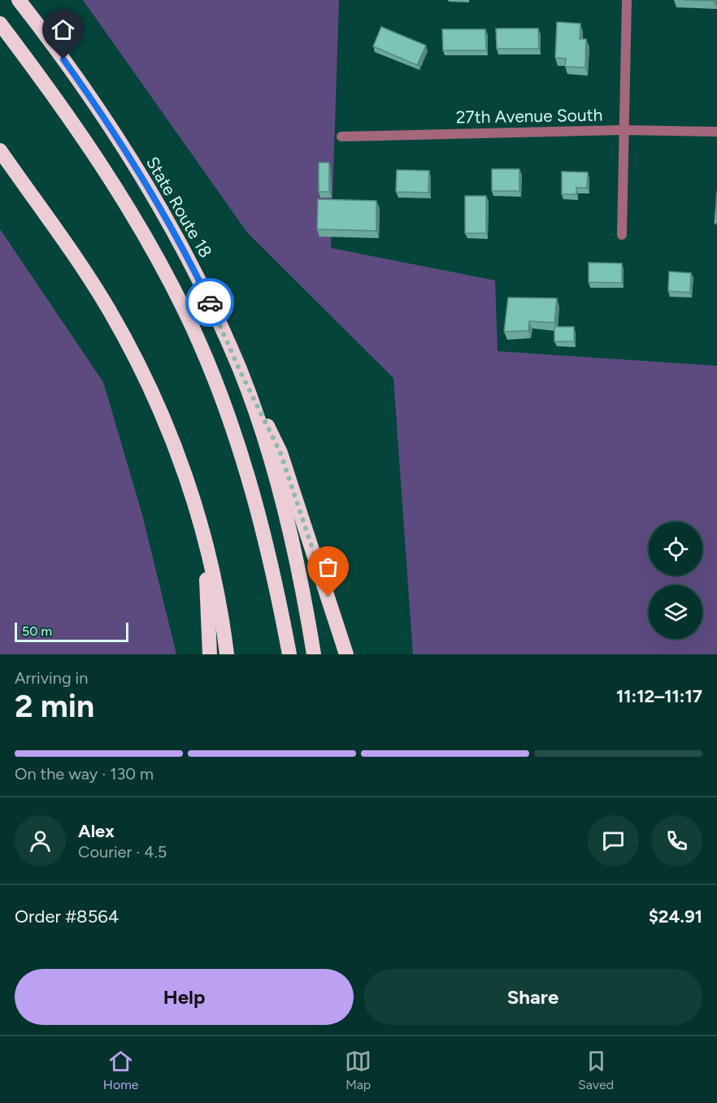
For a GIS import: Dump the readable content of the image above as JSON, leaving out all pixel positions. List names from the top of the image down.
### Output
{
  "streets": {
    "highway": ["State Route 18"],
    "street": ["27th Avenue South"]
  },
  "scale_bar": "50 m",
  "page": {
    "scale": "50 m",
    "heading": ["2 min", "Arriving in", "11:12–11:17"],
    "panel": [
      "Alex",
      "Courier · 4.5",
      "Order #8564",
      "$24.91"
    ],
    "bar": "On the way · 130 m",
    "buttons": ["Help", "Share"],
    "tabs": ["Home", "Map", "Saved"]
  }
}
